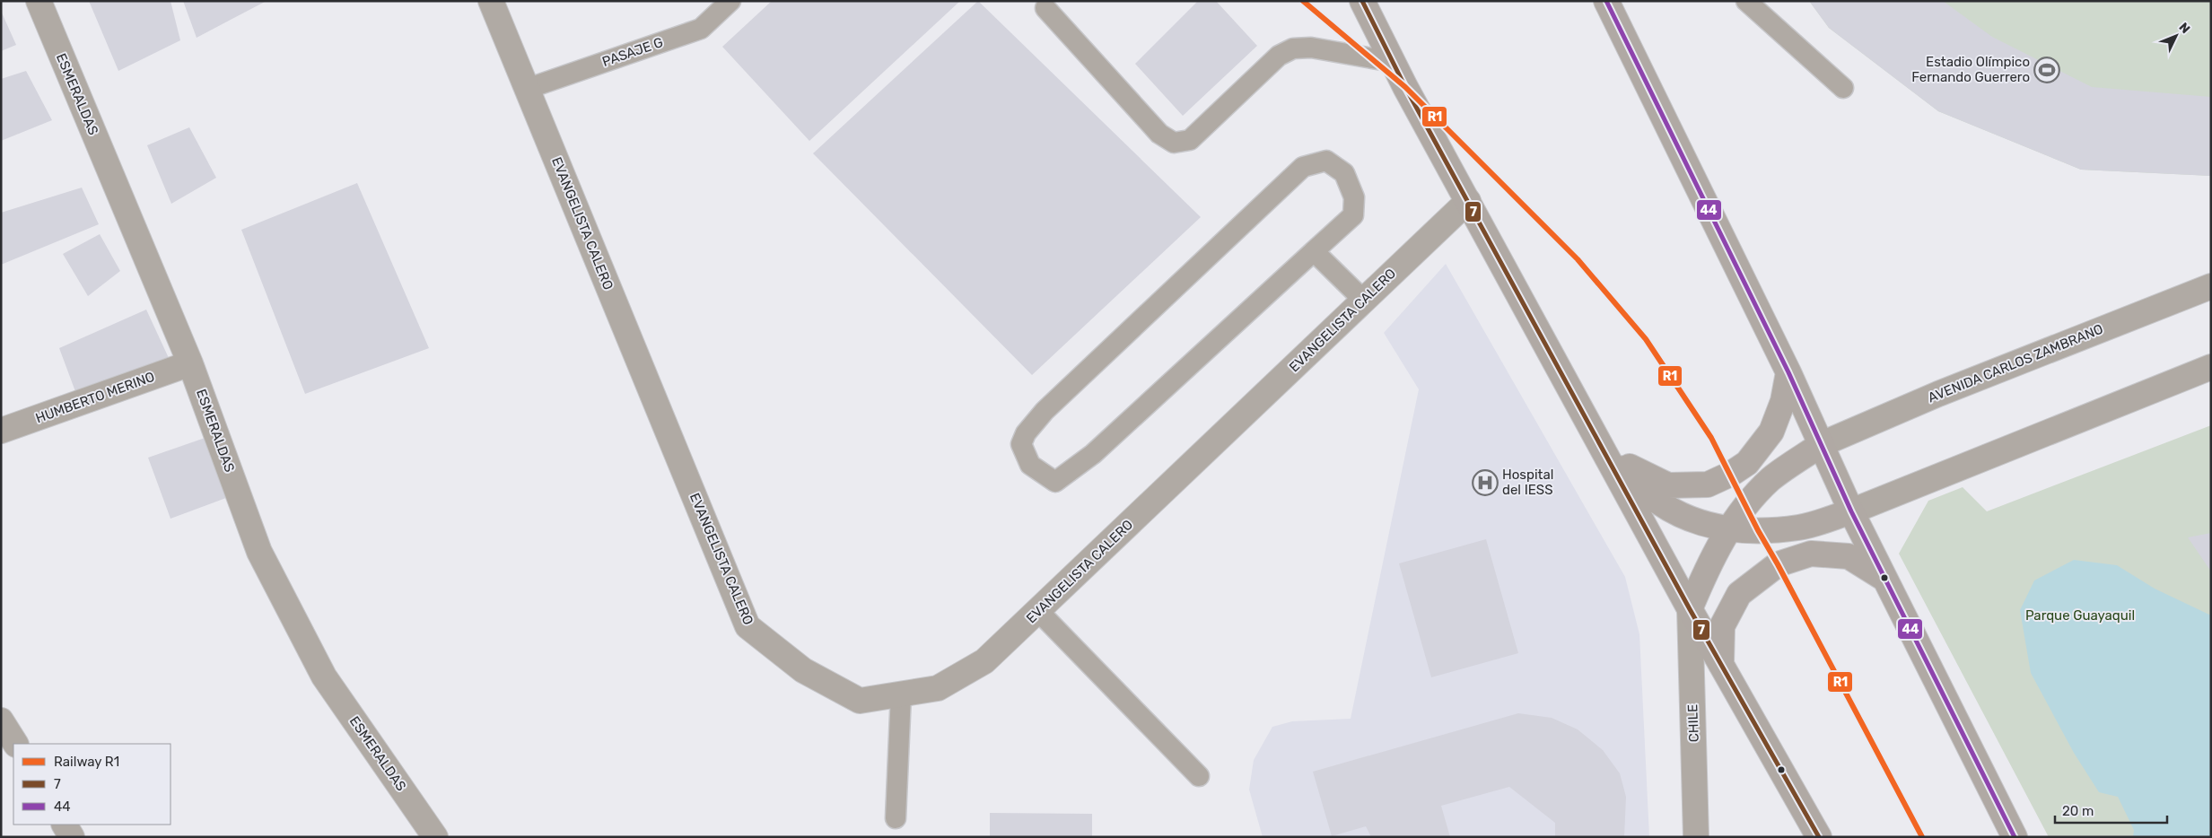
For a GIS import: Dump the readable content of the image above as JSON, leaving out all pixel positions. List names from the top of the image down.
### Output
{
  "streets": {
    "street": [
      "ESMERALDAS",
      "EVANGELISTA CALERO",
      "AVENIDA CARLOS ZAMBRANO",
      "HUMBERTO MERINO",
      "CHILE"
    ],
    "lane": ["PASAJE G"]
  },
  "crossings": [
    ["PASAJE G", "EVANGELISTA CALERO"],
    ["ESMERALDAS", "HUMBERTO MERINO"]
  ],
  "parks": ["Parque Guayaquil"],
  "places": {
    "sports": ["Estadio Olímpico Fernando Guerrero"],
    "hospital": ["Hospital del IESS"]
  },
  "lines": ["rail line R1", "transit line 7", "transit line 44"],
  "legend": ["Railway R1", "7", "44"],
  "scale_bar": "20 m",
  "north": "top right"
}
